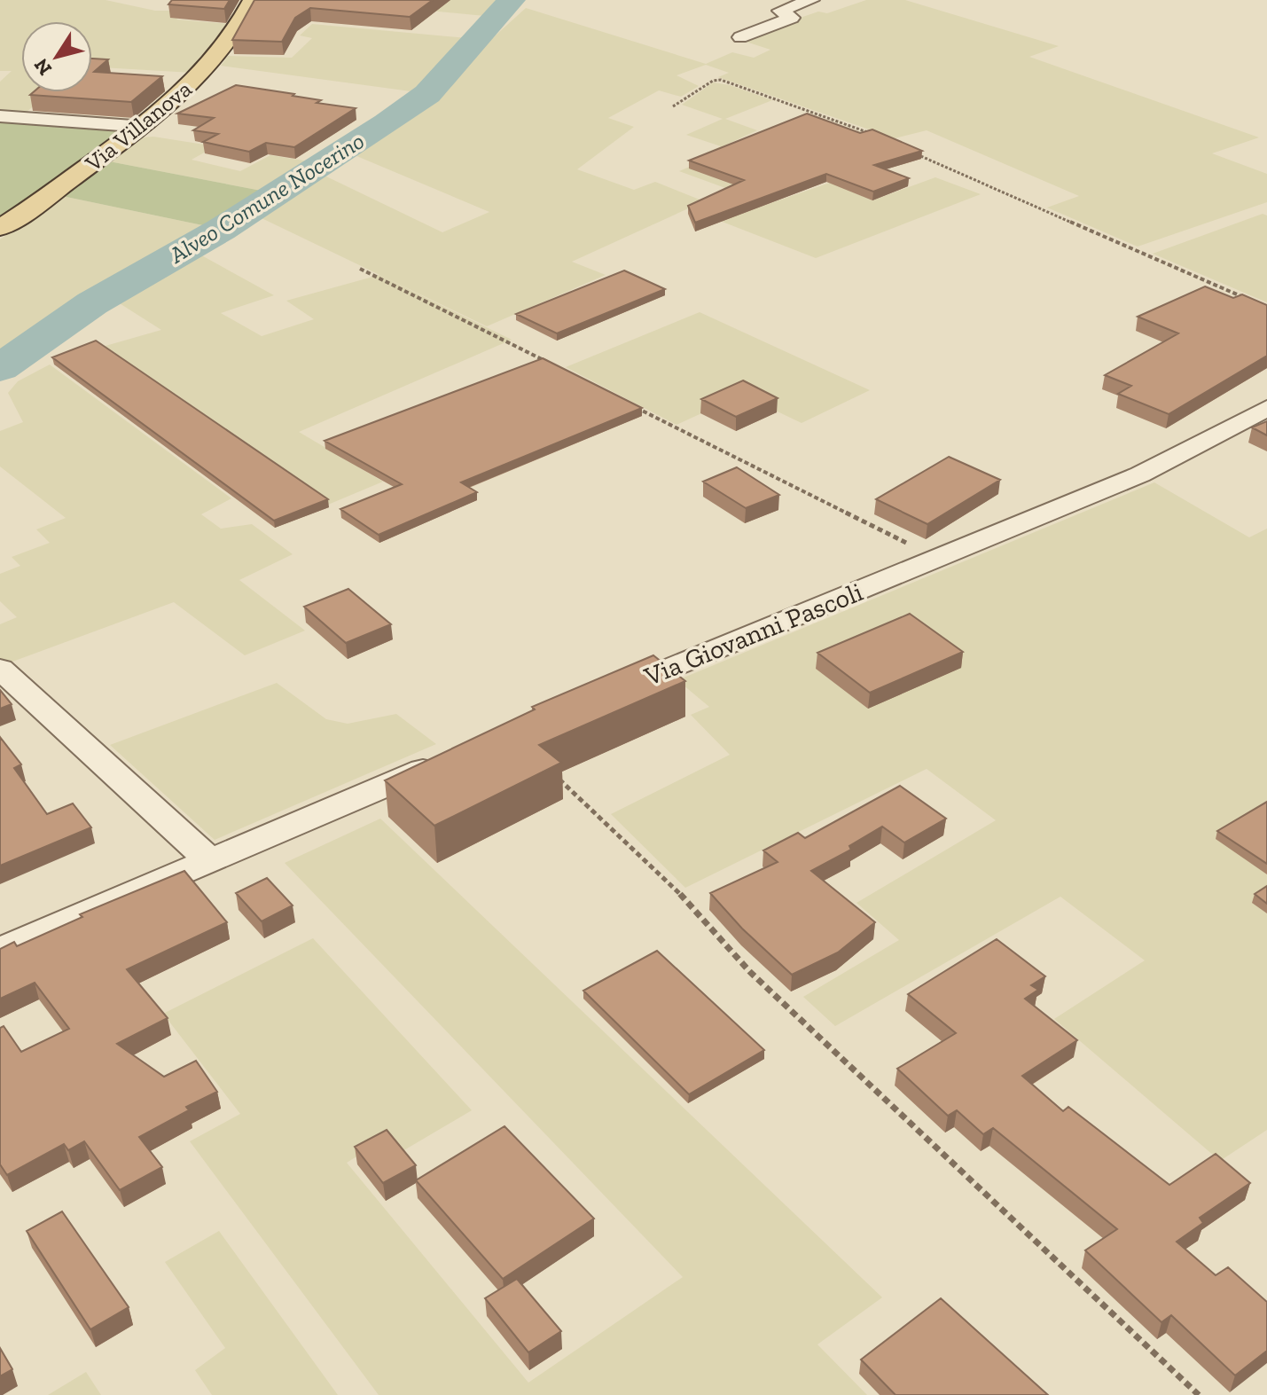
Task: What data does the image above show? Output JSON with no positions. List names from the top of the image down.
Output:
{
  "streets": {
    "main road": ["Via Villanova"],
    "street": ["Via Giovanni Pascoli"]
  },
  "water": ["Alveo Comune Nocerino"],
  "north": "bottom left"
}
